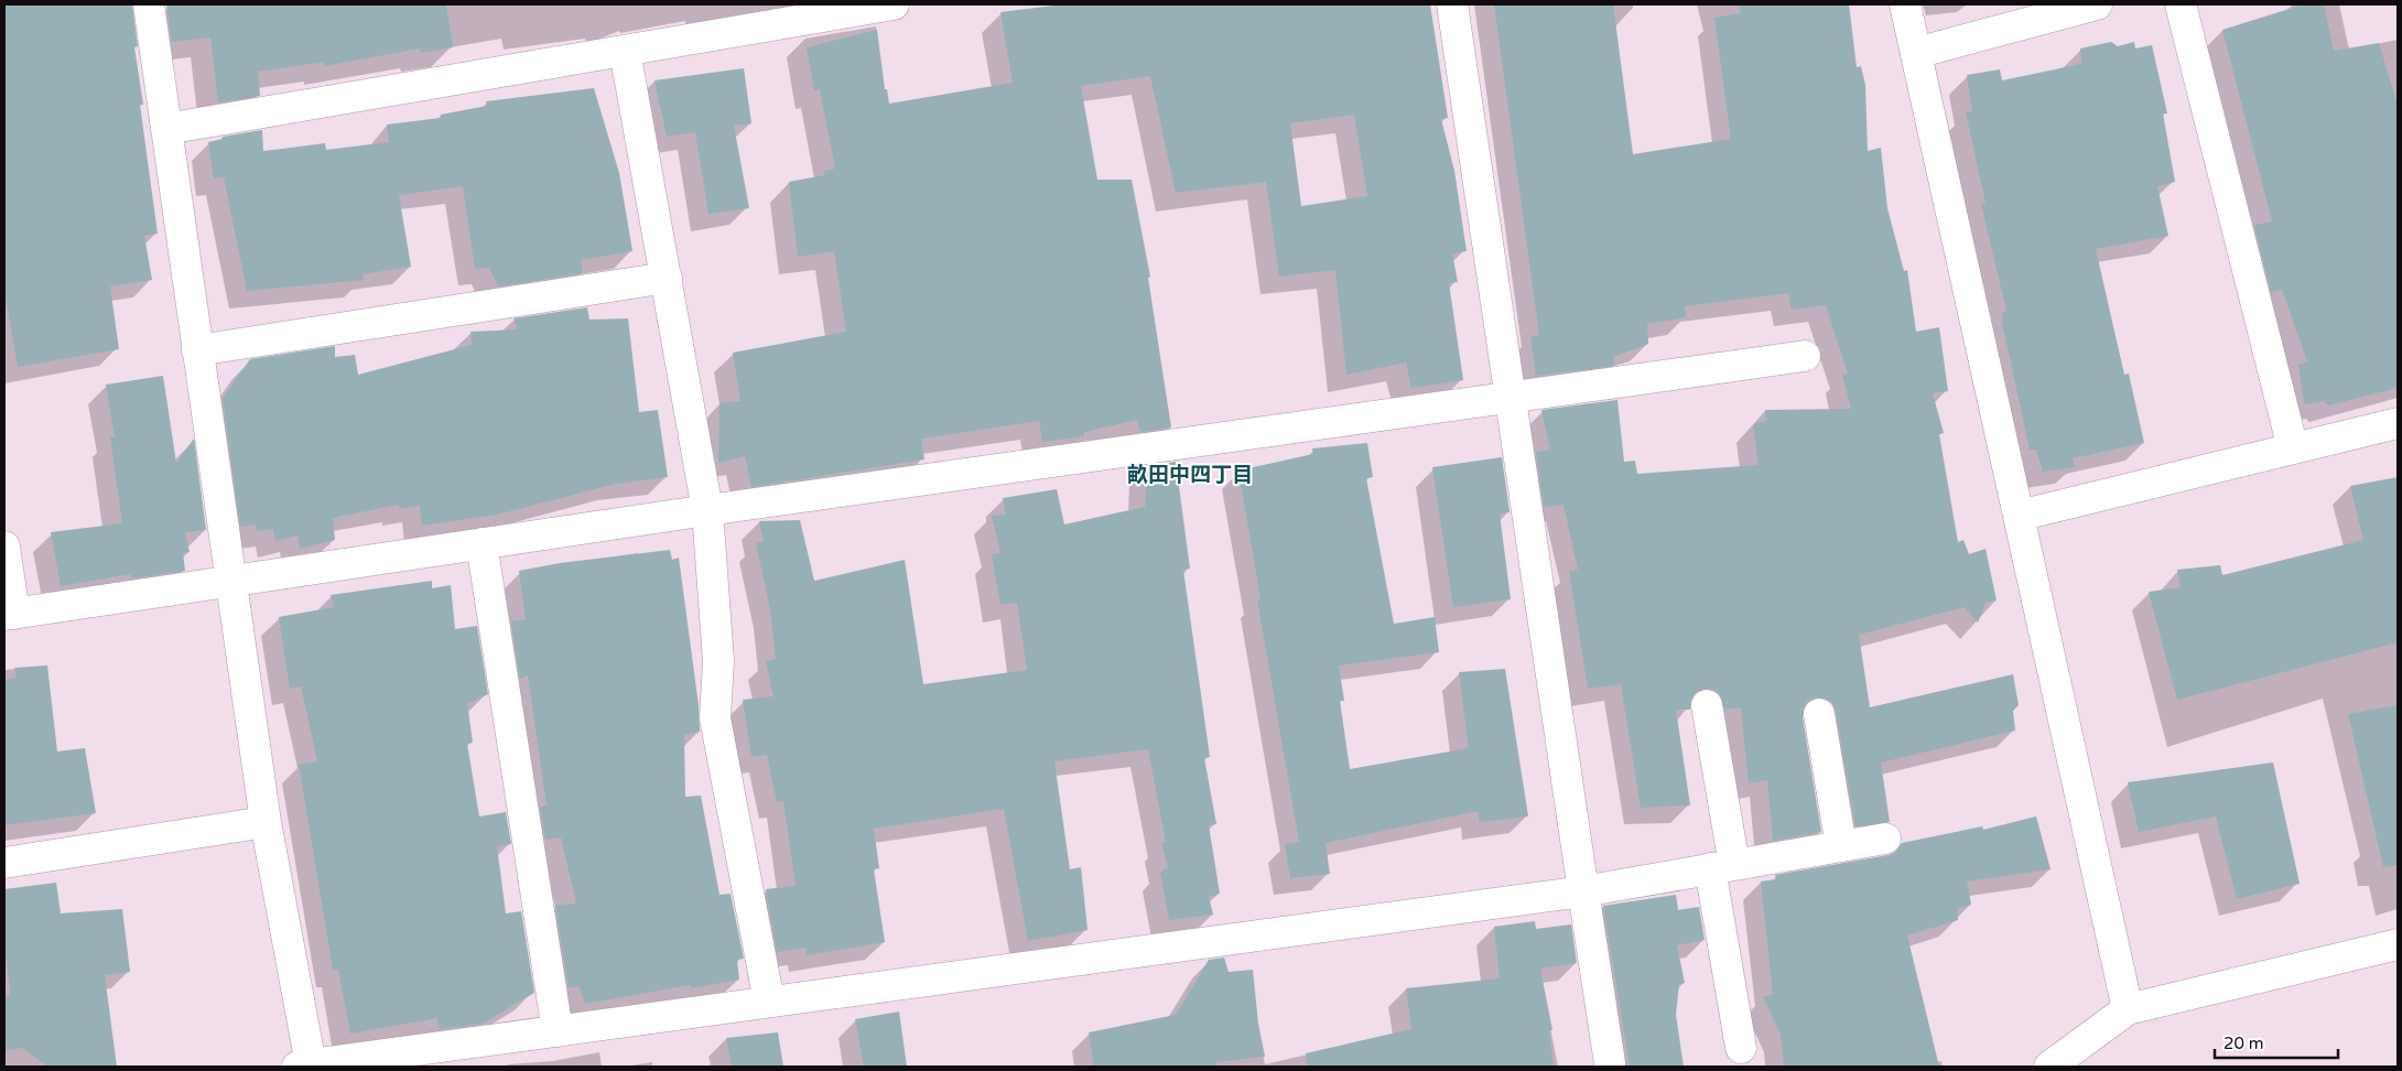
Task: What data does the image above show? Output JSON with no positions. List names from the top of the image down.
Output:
{
  "districts": ["畝田中四丁目"],
  "scale_bar": "20 m"
}
